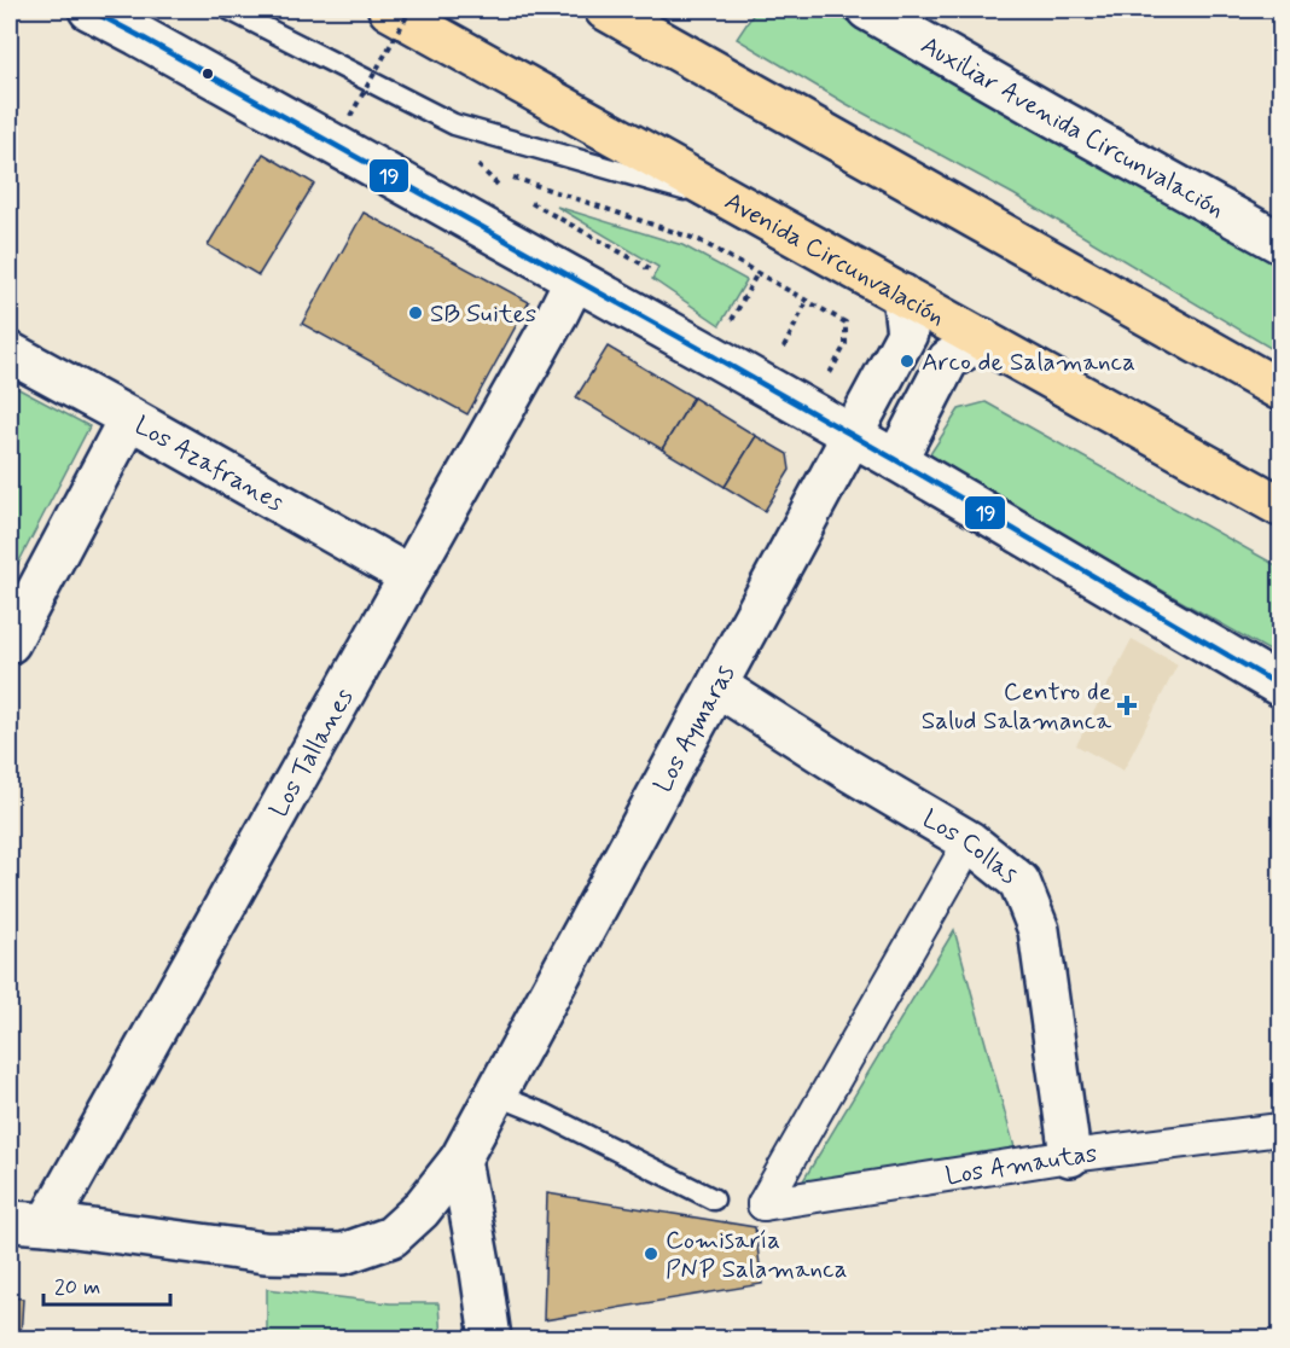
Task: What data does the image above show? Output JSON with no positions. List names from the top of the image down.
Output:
{
  "streets": {
    "main road": ["Avenida Circunvalación"],
    "street": [
      "Auxiliar Avenida Circunvalación",
      "Los Azafranes",
      "Los Aymaras",
      "Los Tallanes",
      "Los Collas",
      "Los Amautas"
    ]
  },
  "crossings": [
    ["Avenida Circunvalación", "Los Aymaras"],
    ["Los Azafranes", "Los Tallanes"],
    ["Los Aymaras", "Los Tallanes"],
    ["Los Aymaras", "Los Collas"],
    ["Los Collas", "Los Amautas"]
  ],
  "places": {
    "other": ["SB Suites", "Arco de Salamanca", "Comisaría PNP Salamanca"],
    "health": ["Centro de Salud Salamanca"]
  },
  "lines": ["transit line 19"],
  "scale_bar": "20 m"
}
